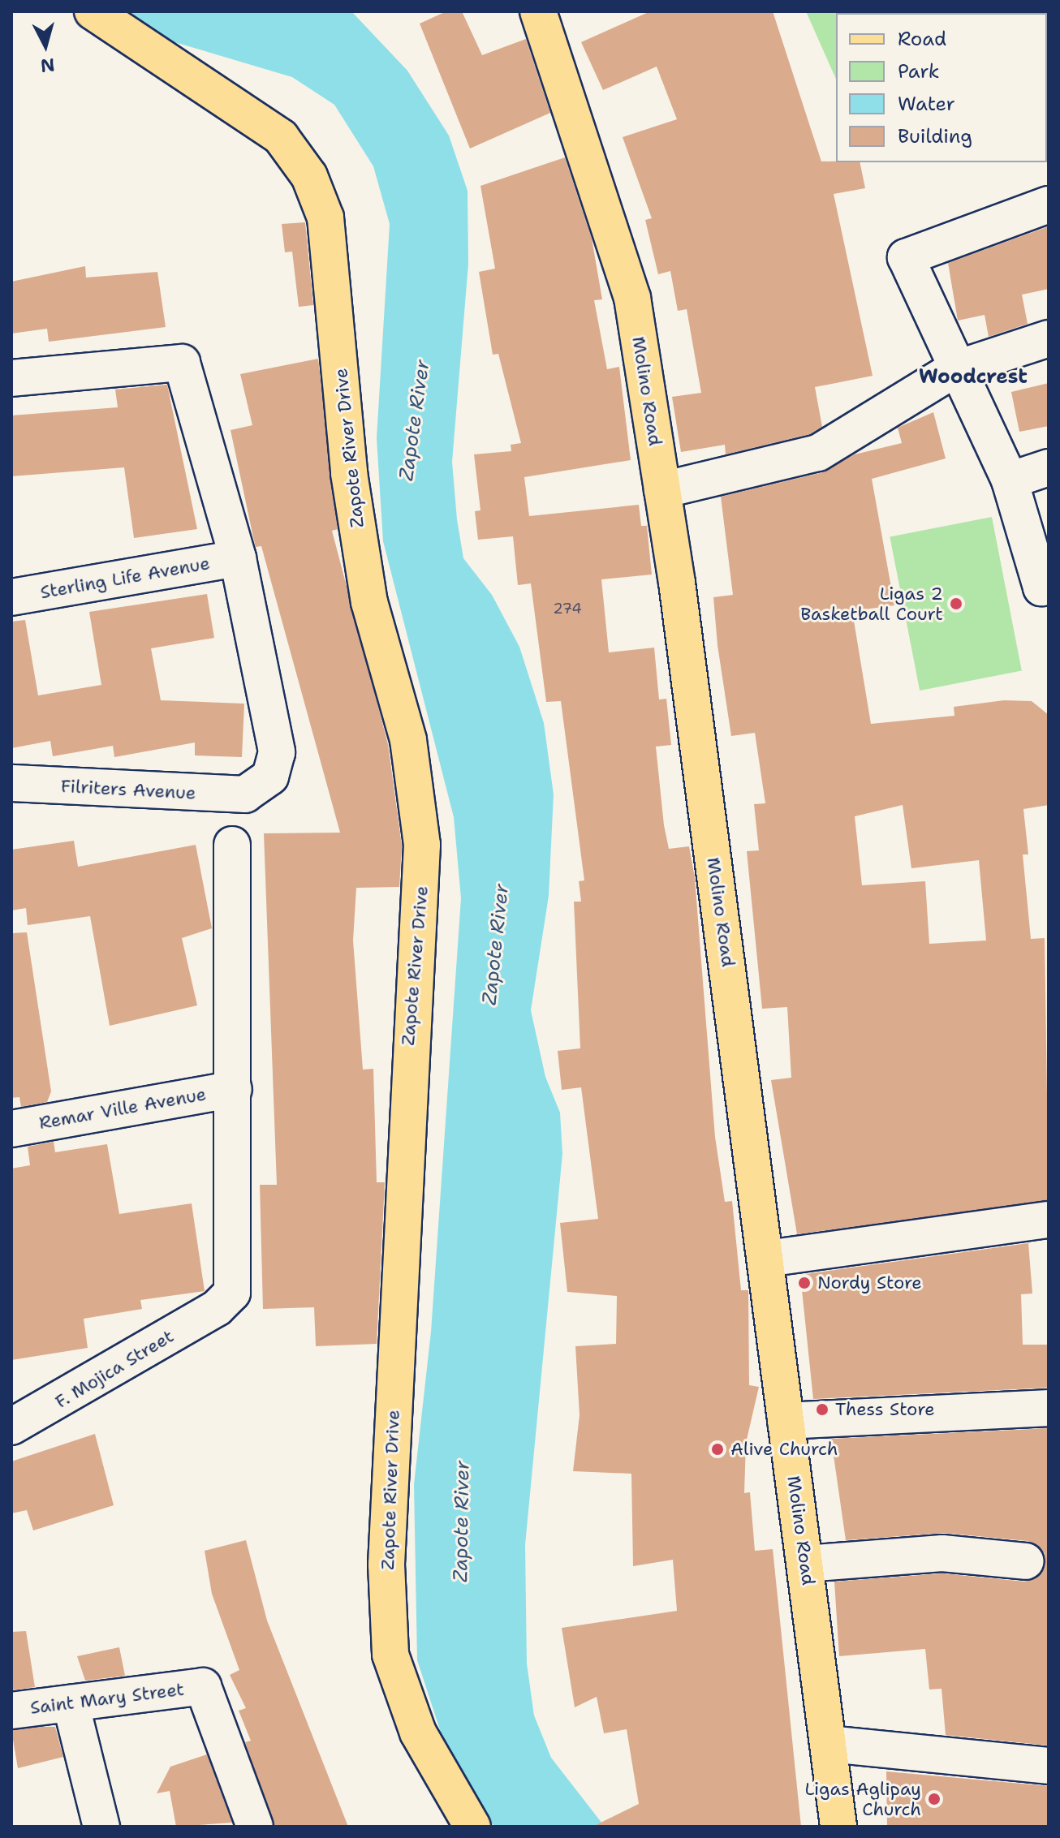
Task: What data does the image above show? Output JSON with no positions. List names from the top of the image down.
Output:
{
  "streets": {
    "main road": ["Molino Road", "Zapote River Drive"],
    "street": [
      "Sterling Life Avenue",
      "Filriters Avenue",
      "Remar Ville Avenue",
      "F. Mojica Street",
      "Saint Mary Street"
    ]
  },
  "crossings": [
    ["Sterling Life Avenue", "Filriters Avenue"],
    ["Remar Ville Avenue", "F. Mojica Street"]
  ],
  "districts": ["Woodcrest"],
  "water": ["Zapote River"],
  "places": [
    "Ligas 2 Basketball Court",
    "Nordy Store",
    "Thess Store",
    "Alive Church",
    "Ligas Aglipay Church"
  ],
  "house_numbers": ["274"],
  "legend": [
    "Road",
    "Park",
    "Water",
    "Building"
  ],
  "north": "bottom"
}
